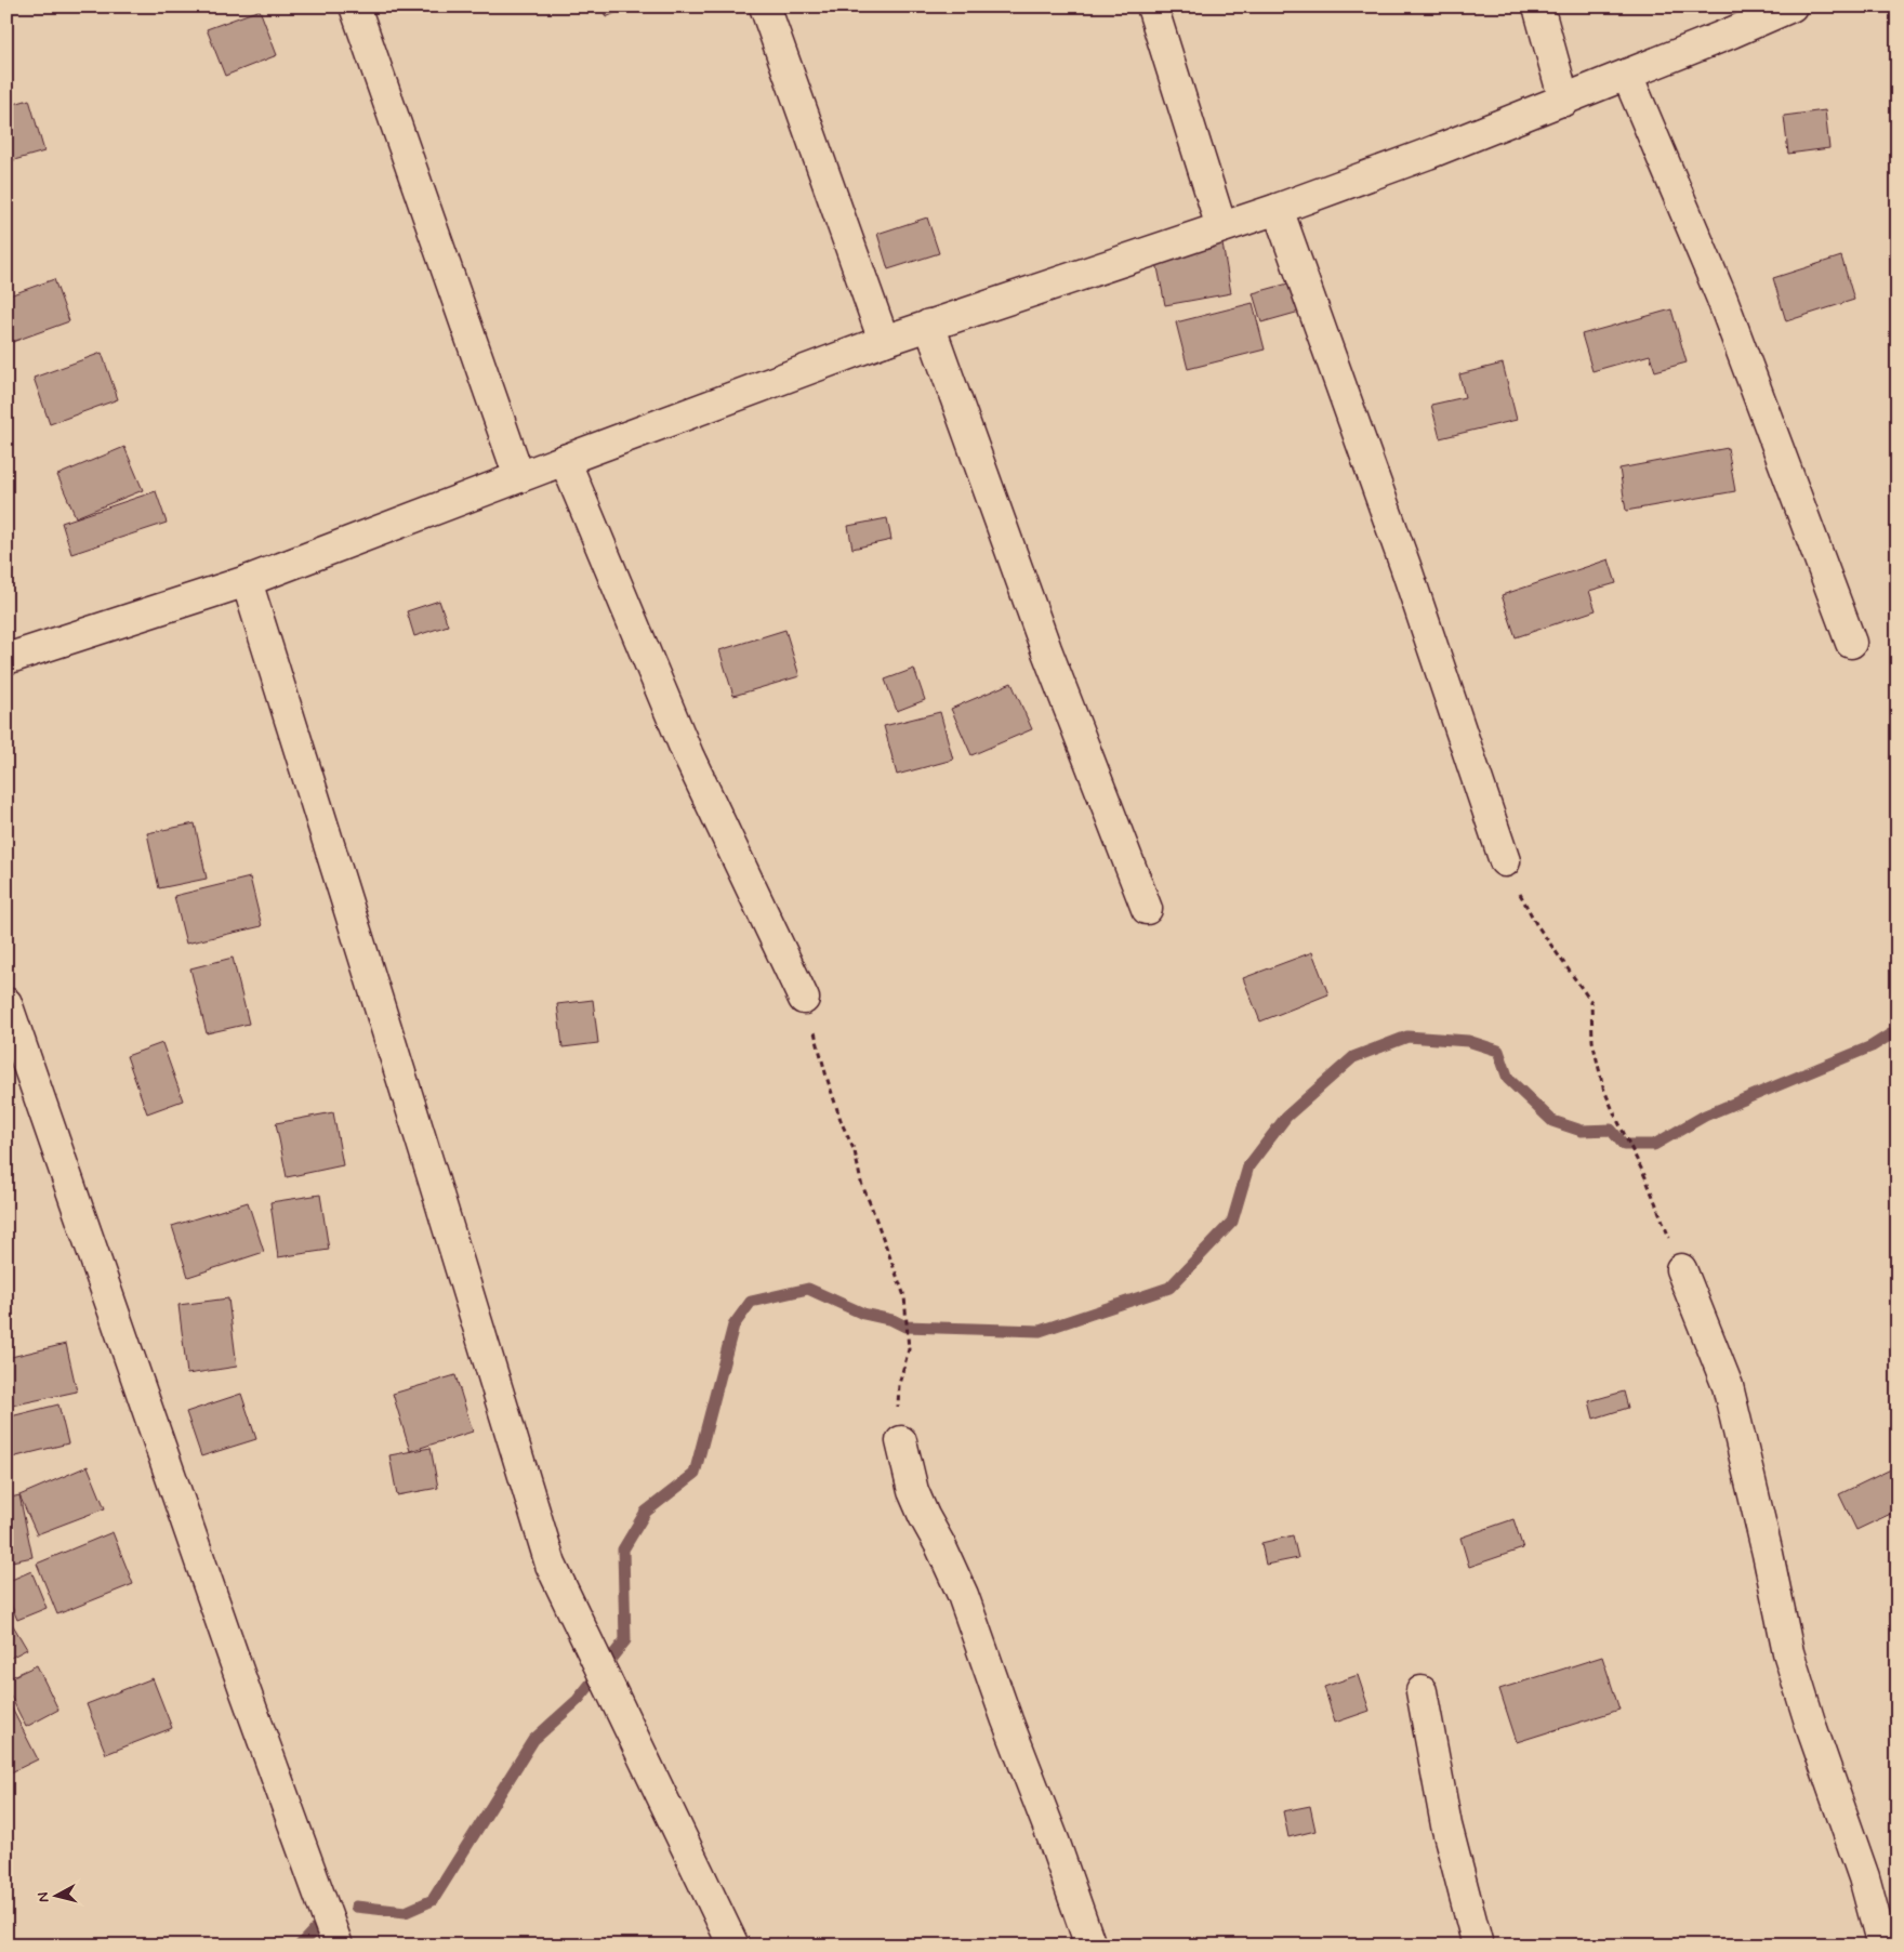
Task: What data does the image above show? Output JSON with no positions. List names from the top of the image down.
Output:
{
  "north": "left"
}
